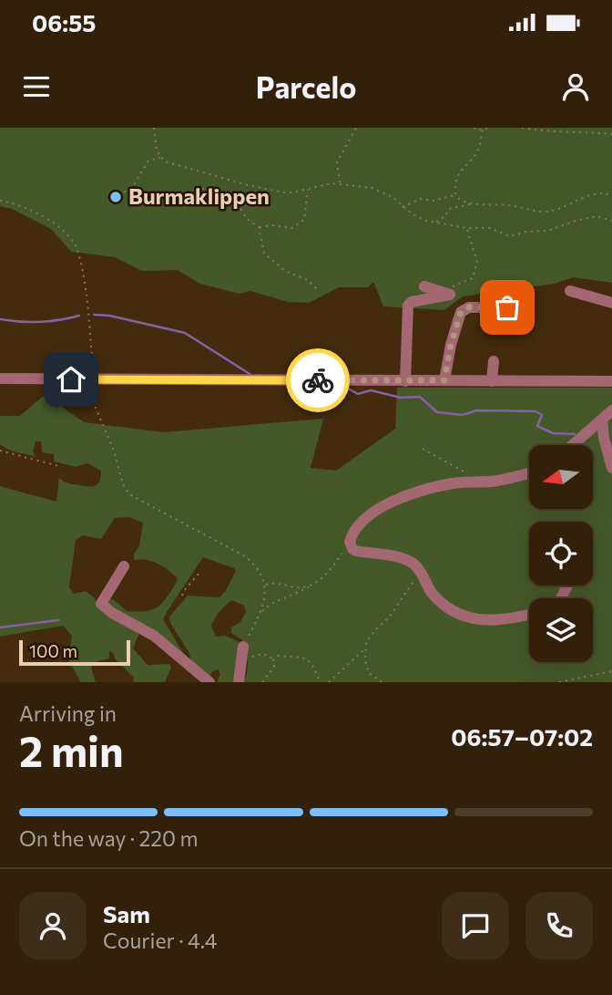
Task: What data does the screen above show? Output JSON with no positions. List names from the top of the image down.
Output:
{
  "places": ["Burmaklippen"],
  "scale_bar": "100 m",
  "north": "left",
  "page": {
    "status": "06:55",
    "header": "Parcelo",
    "scale": "100 m",
    "heading": ["2 min", "Arriving in", "06:57–07:02"],
    "panel": ["Sam", "Courier · 4.4"],
    "bar": "On the way · 220 m"
  }
}
